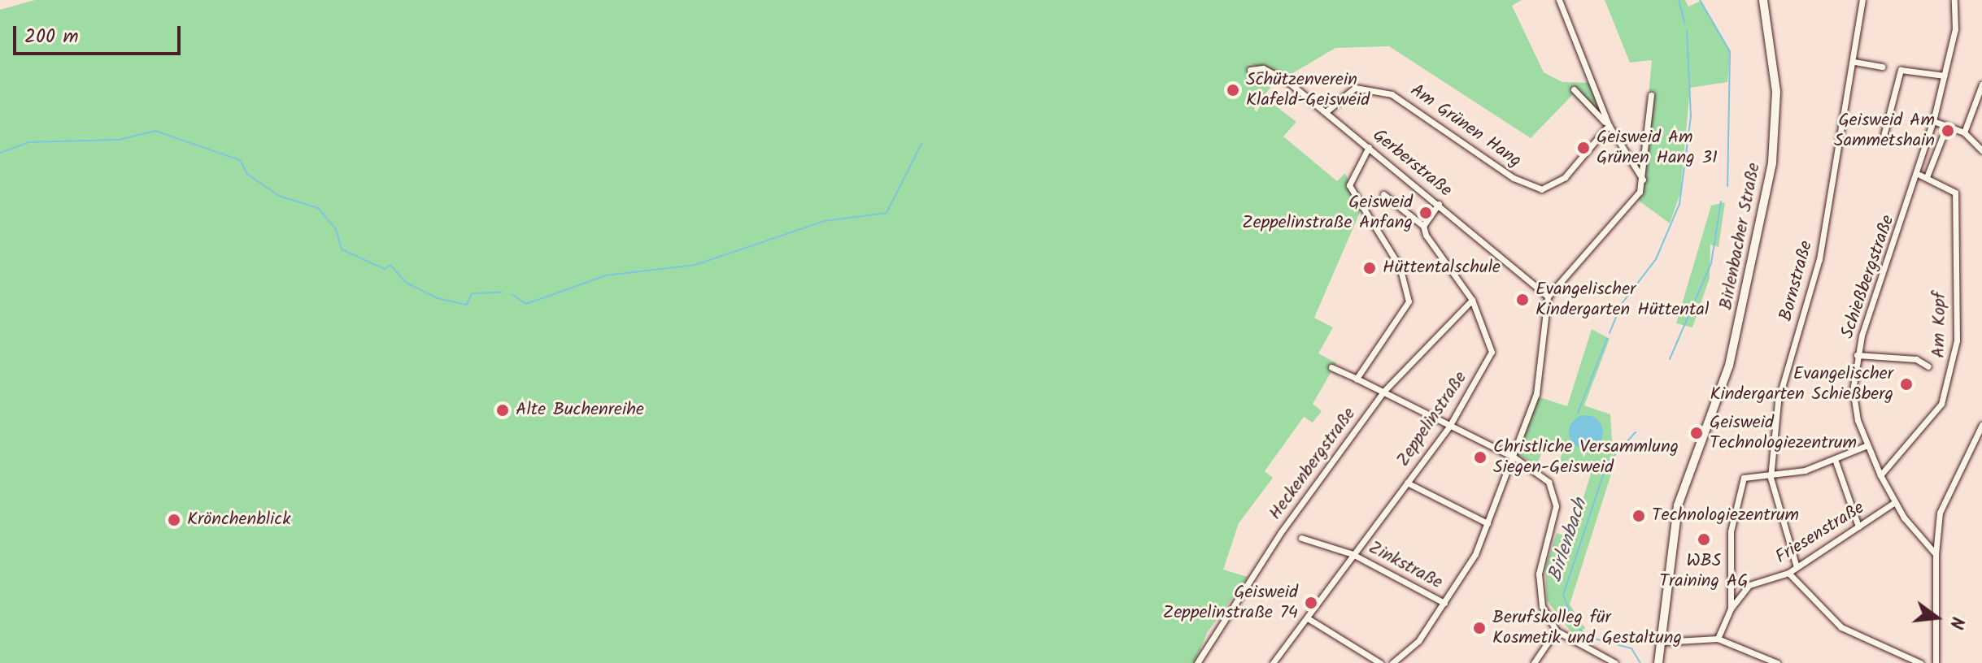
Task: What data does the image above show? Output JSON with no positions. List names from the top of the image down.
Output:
{
  "streets": {
    "main road": ["Birlenbacher Straße"],
    "street": [
      "Am Grünen Hang",
      "Gerberstraße",
      "Schießbergstraße",
      "Bornstraße",
      "Am Kopf",
      "Zeppelinstraße",
      "Heckenbergstraße",
      "Friesenstraße",
      "Zinkstraße"
    ]
  },
  "crossings": [
    ["Am Grünen Hang", "Gerberstraße"],
    ["Schießbergstraße", "Am Kopf"],
    ["Schießbergstraße", "Friesenstraße"],
    ["Bornstraße", "Friesenstraße"],
    ["Zeppelinstraße", "Heckenbergstraße"],
    ["Zeppelinstraße", "Zinkstraße"]
  ],
  "water": ["Birlenbach"],
  "places": [
    "Schützenverein Klafeld-Geisweid",
    "Geisweid Am Sammetshain",
    "Geisweid Am Grünen Hang 31",
    "Geisweid Zeppelinstraße Anfang",
    "Hüttentalschule",
    "Evangelischer Kindergarten Hüttental",
    "Evangelischer Kindergarten Schießberg",
    "Alte Buchenreihe",
    "Geisweid Technologiezentrum",
    "Christliche Versammlung Siegen-Geisweid",
    "Technologiezentrum",
    "Krönchenblick",
    "WBS Training AG",
    "Geisweid Zeppelinstraße 74",
    "Berufskolleg für Kosmetik und Gestaltung"
  ],
  "scale_bar": "200 m",
  "north": "right"
}
